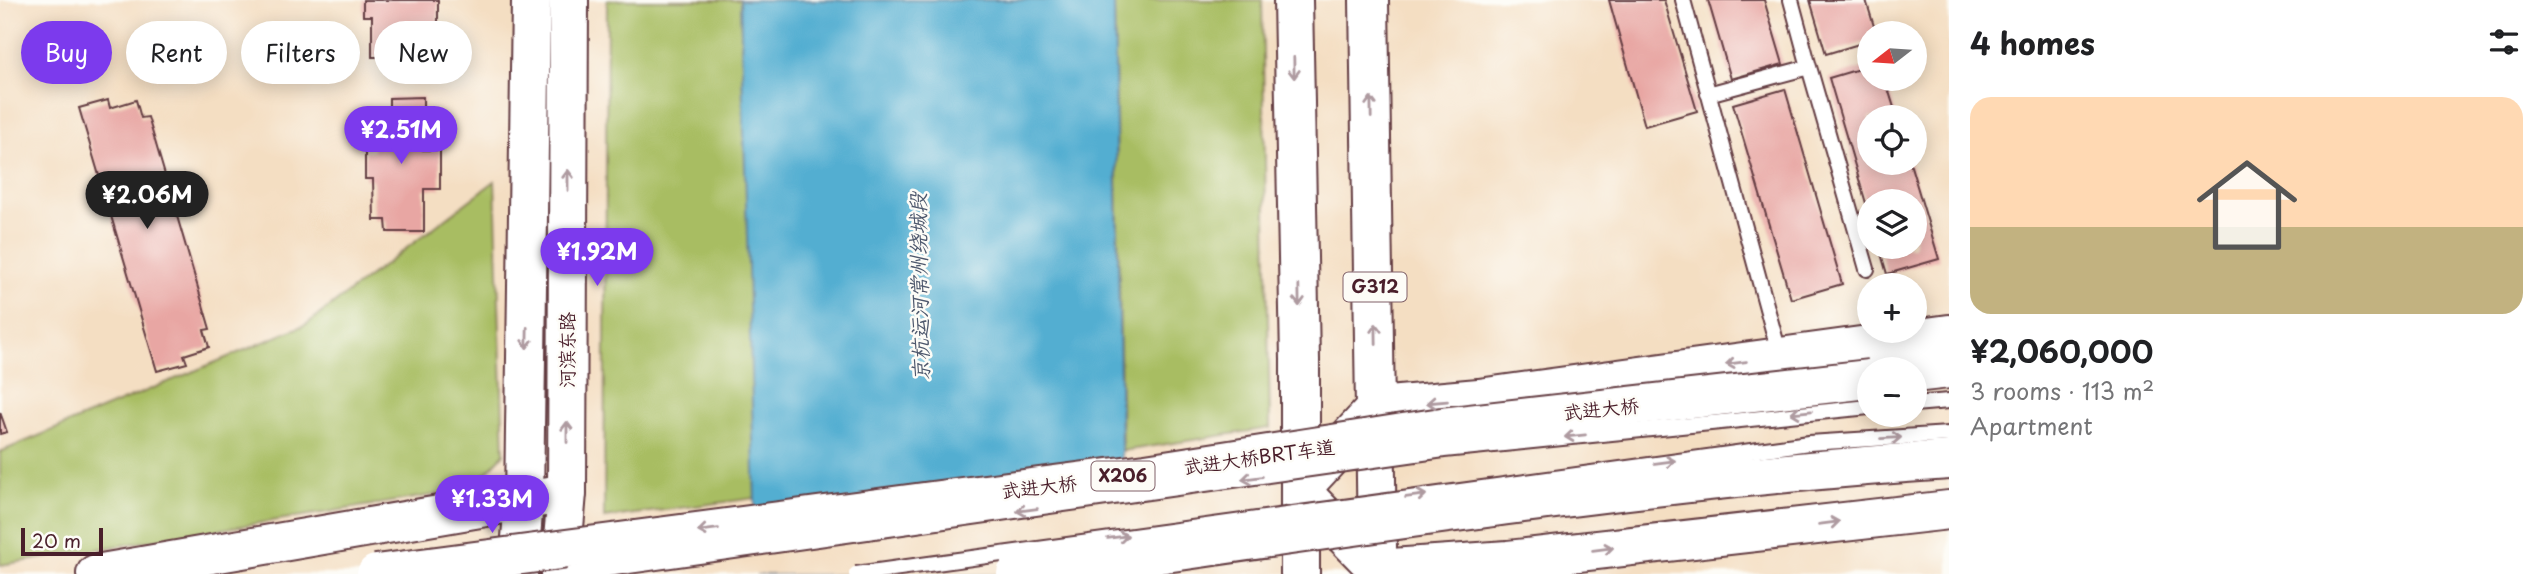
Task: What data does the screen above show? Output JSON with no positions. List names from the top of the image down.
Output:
{
  "streets": {
    "main road": [
      "G312",
      "河滨东路",
      "武进大桥",
      "X206"
    ],
    "lane": ["武进大桥BRT车道"]
  },
  "water": ["京杭运河常州绕城段"],
  "scale_bar": "20 m",
  "north": "left",
  "page": {
    "heading": "4 homes",
    "map_buttons": ["+", "−"],
    "chip": [
      "Buy",
      "Rent",
      "Filters",
      "New"
    ],
    "list": [
      {
        "name": "¥2,060,000",
        "note": "3 rooms · 113 m² · Apartment"
      }
    ],
    "price": [
      "¥2.51M",
      "¥2.06M",
      "¥1.92M",
      "¥1.33M"
    ],
    "scale": "20 m"
  }
}
